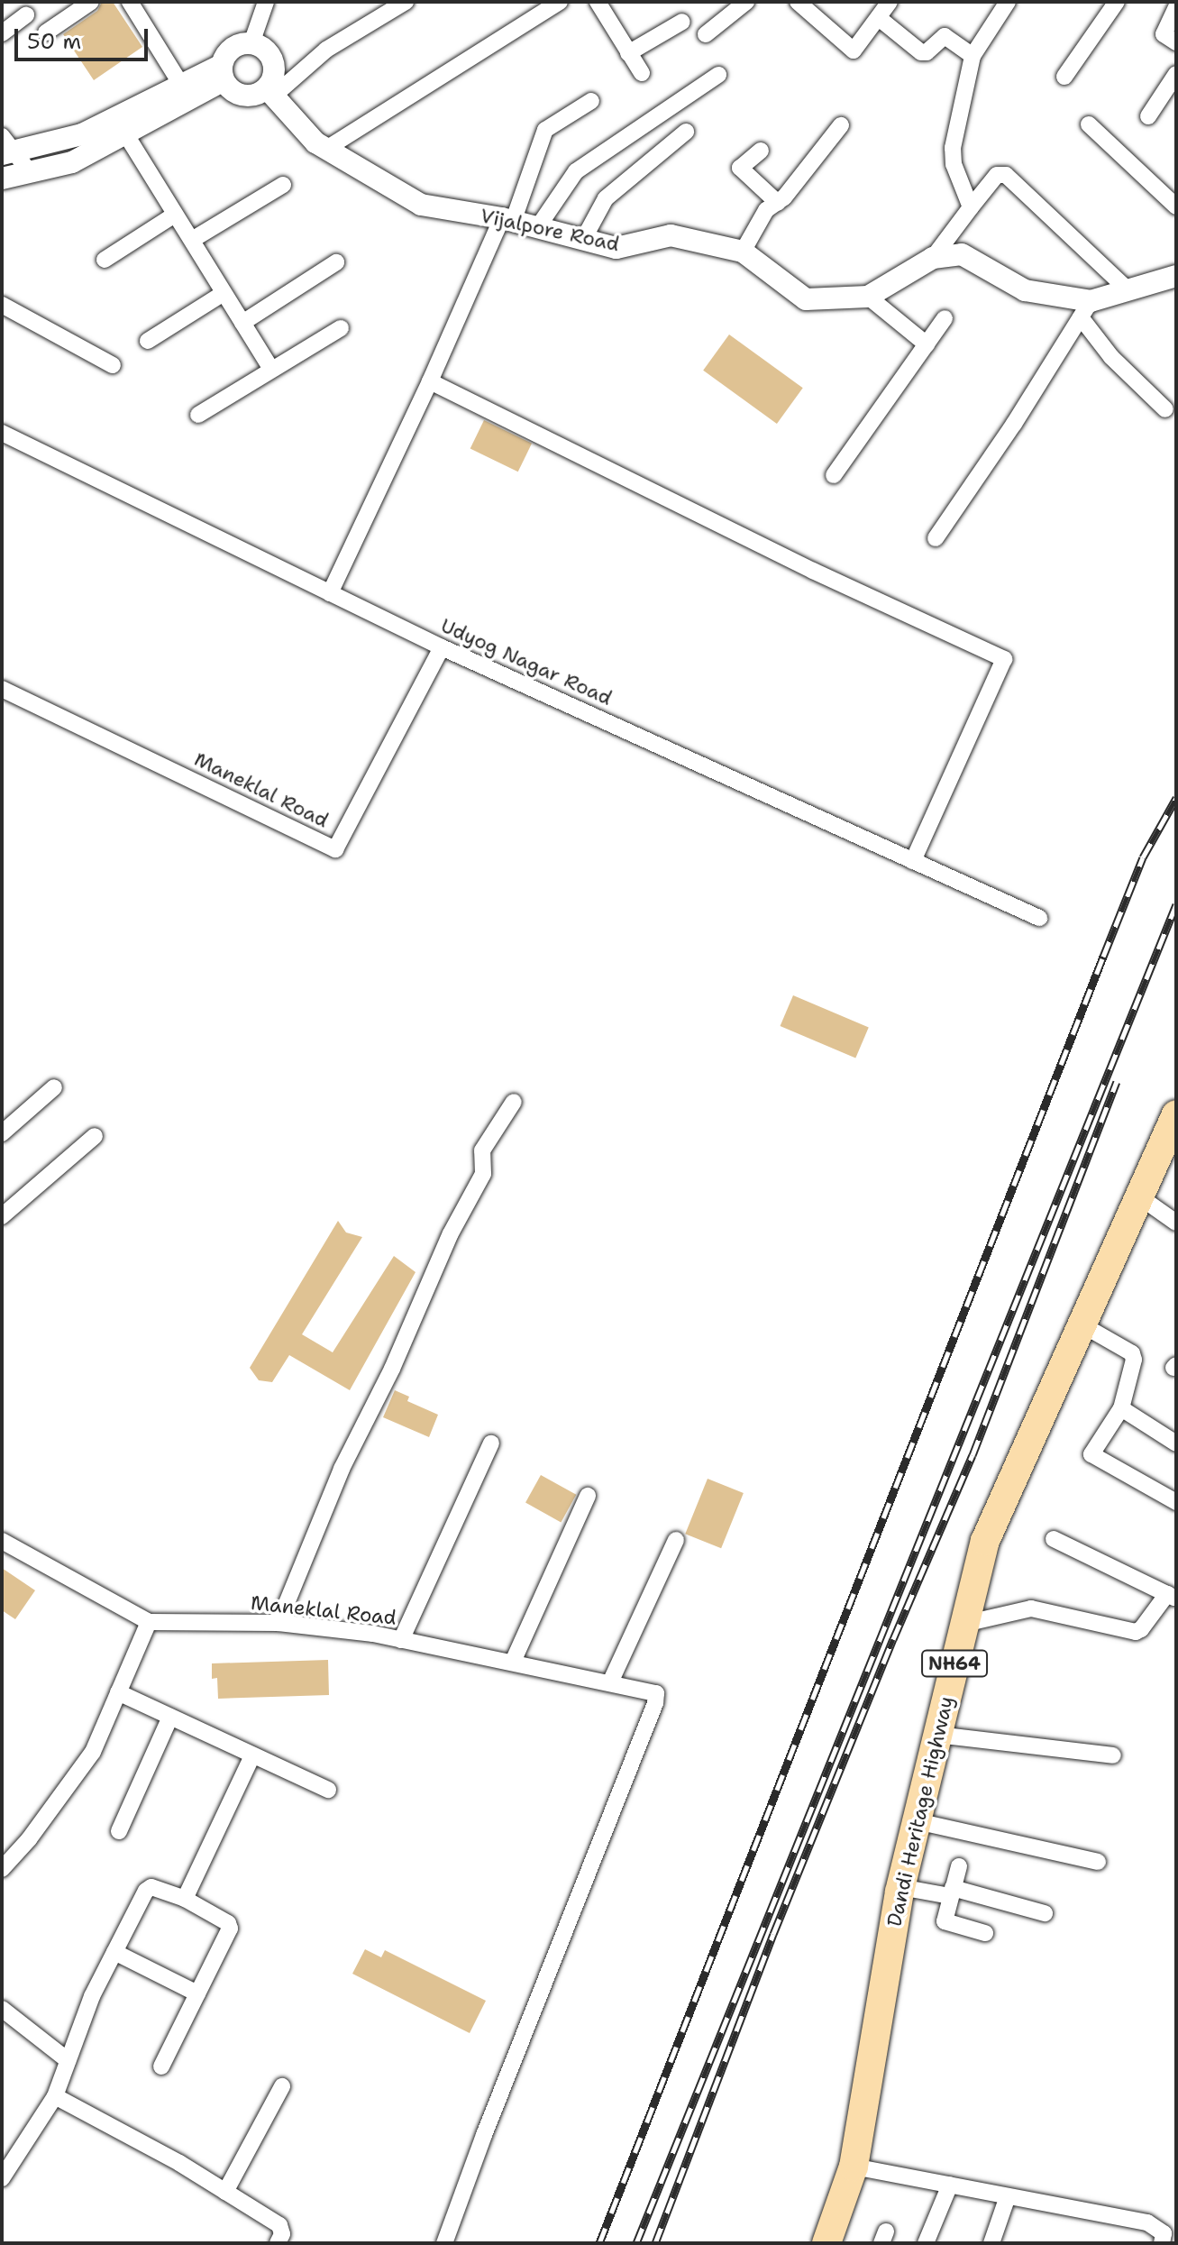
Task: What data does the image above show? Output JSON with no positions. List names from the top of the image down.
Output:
{
  "streets": {
    "highway": ["NH64", "Dandi Heritage Highway"],
    "main road": ["Vijalpore Road"],
    "street": ["Udyog Nagar Road", "Maneklal Road"]
  },
  "crossings": [
    ["Udyog Nagar Road", "Maneklal Road"]
  ],
  "scale_bar": "50 m"
}
